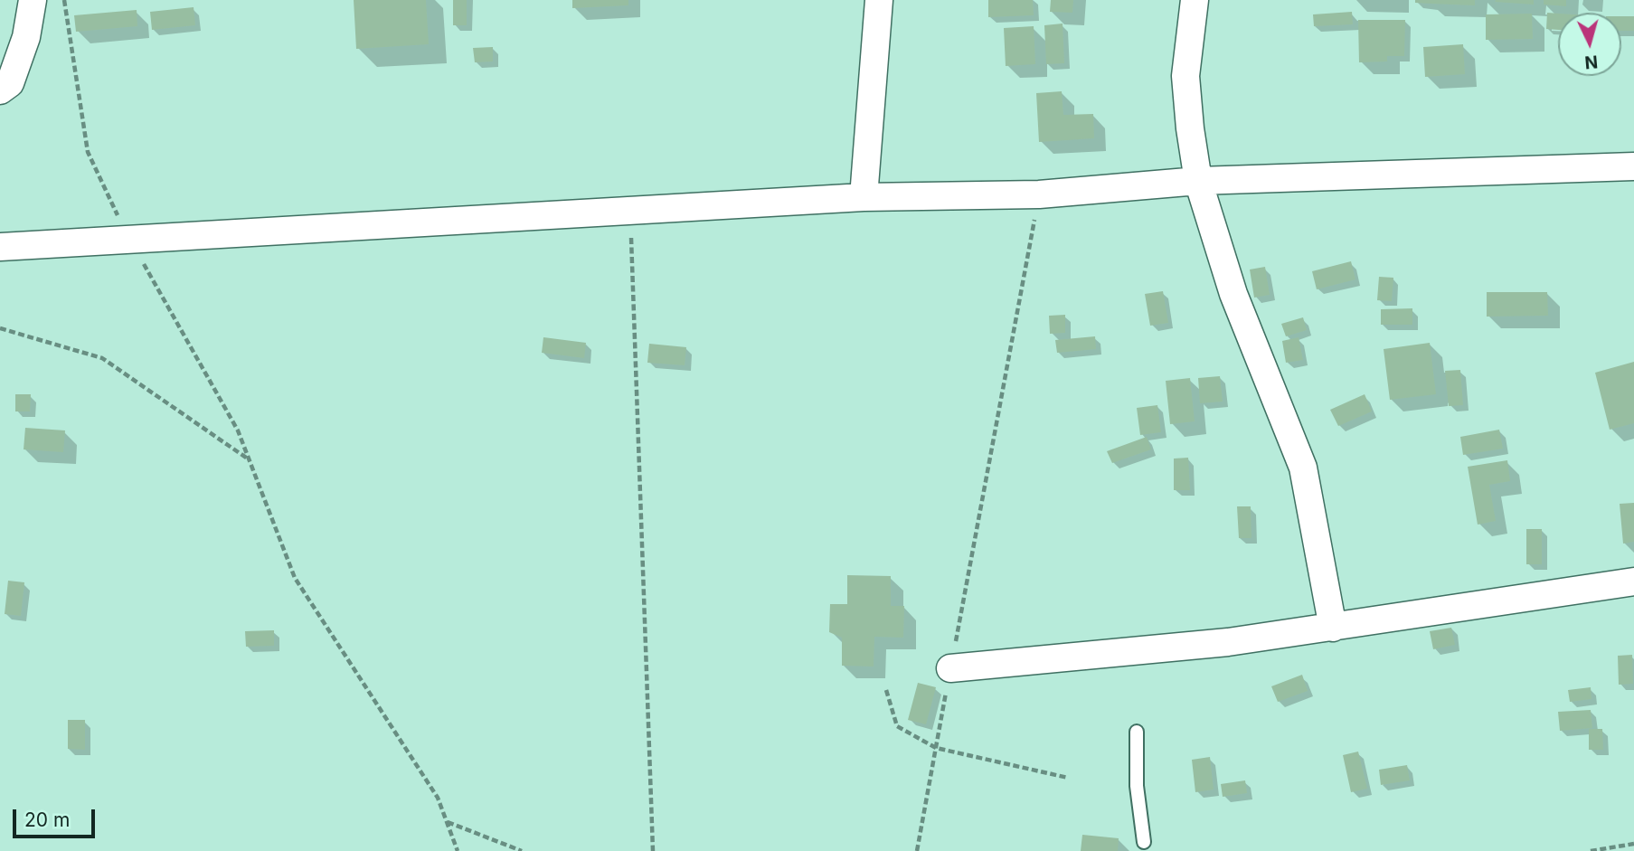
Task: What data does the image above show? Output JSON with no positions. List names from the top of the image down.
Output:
{
  "scale_bar": "20 m",
  "north": "bottom"
}
